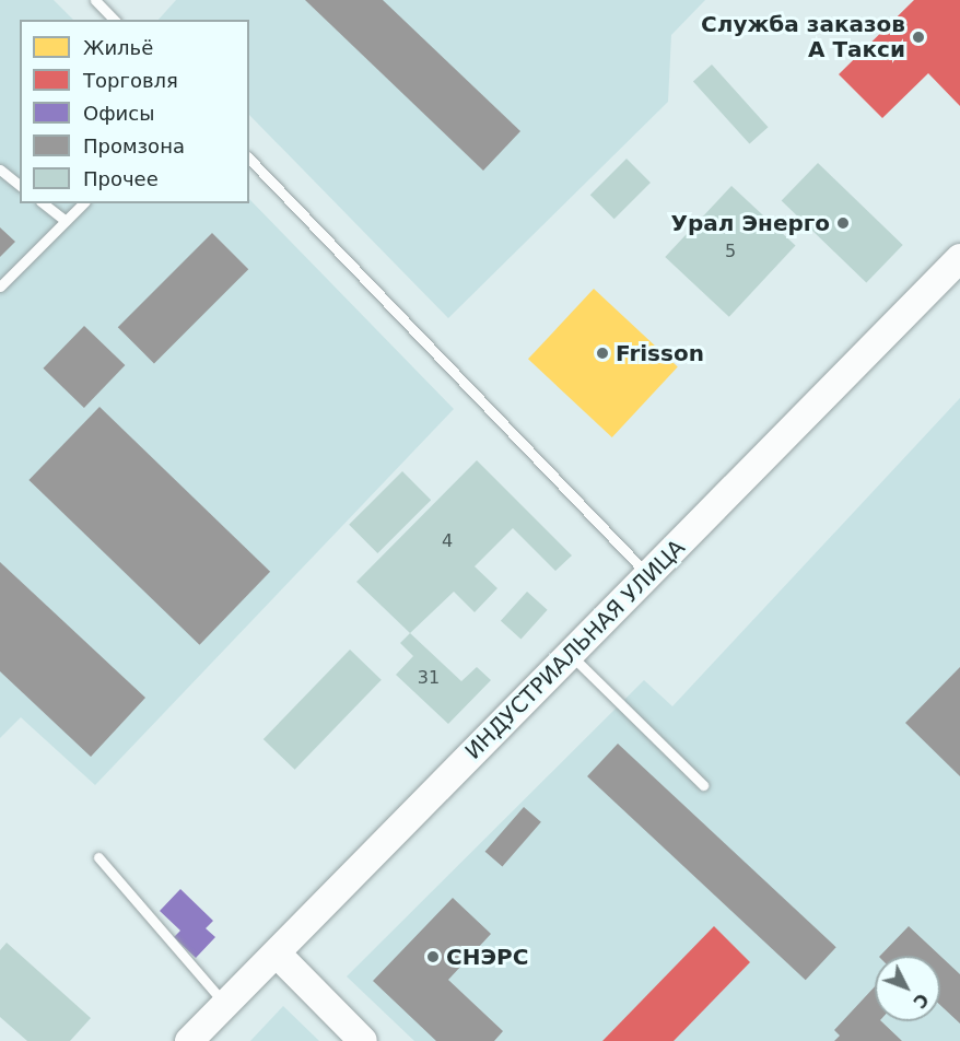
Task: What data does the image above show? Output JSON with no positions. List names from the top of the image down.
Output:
{
  "streets": {
    "street": ["ИНДУСТРИАЛЬНАЯ УЛИЦА"]
  },
  "places": [
    "Служба заказов А Такси",
    "Урал Энерго",
    "Frisson",
    "СНЭРС"
  ],
  "house_numbers": ["5", "4", "31"],
  "legend": [
    "Жильё",
    "Торговля",
    "Офисы",
    "Промзона",
    "Прочее"
  ],
  "north": "bottom right"
}
